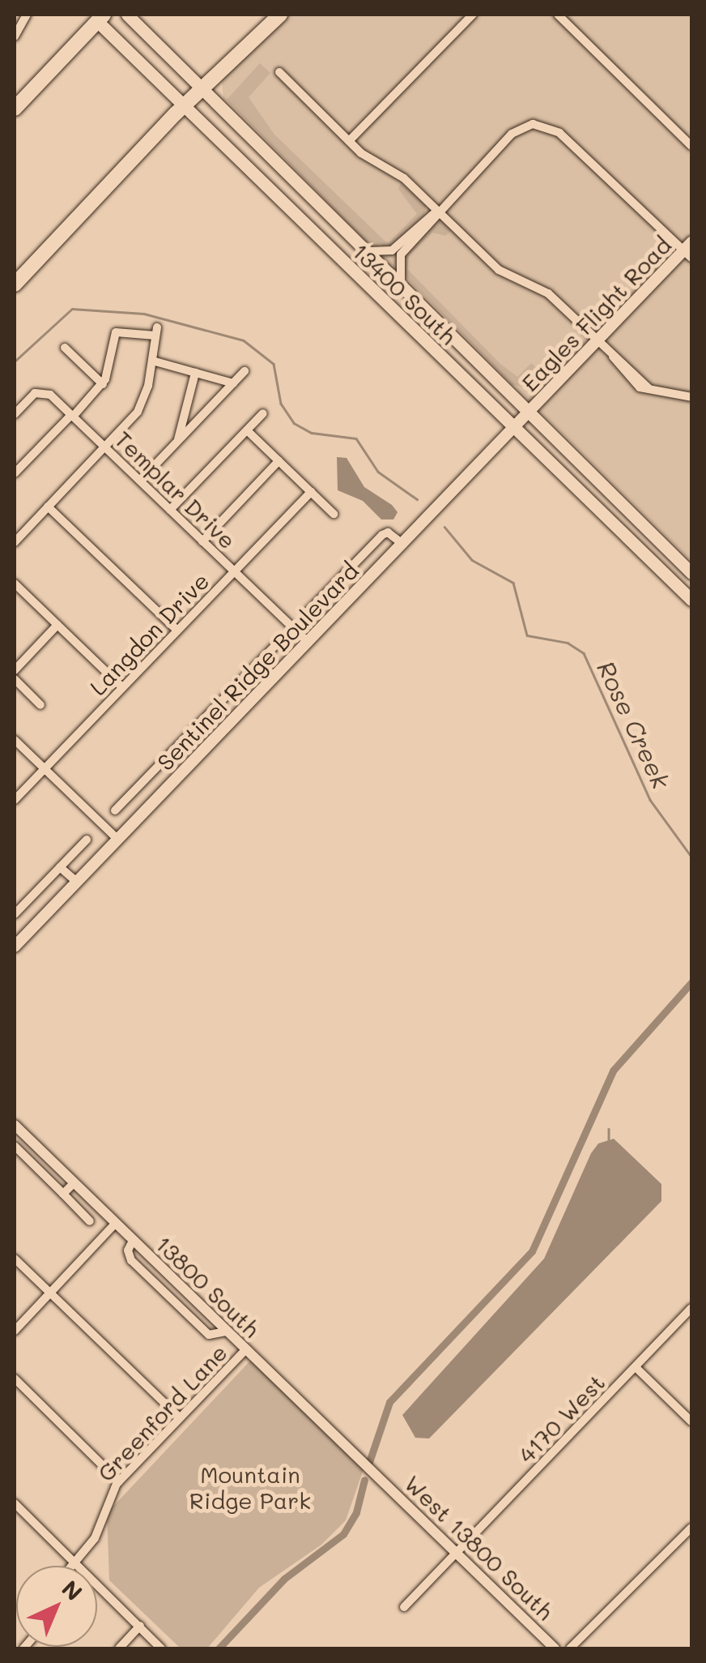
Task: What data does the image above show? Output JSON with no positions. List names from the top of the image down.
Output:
{
  "streets": {
    "main road": ["13400 South", "Eagles Flight Road", "Sentinel Ridge Boulevard"],
    "street": [
      "Templar Drive",
      "Langdon Drive",
      "13800 South",
      "Greenford Lane",
      "4170 West",
      "West 13800 South"
    ]
  },
  "crossings": [
    ["13400 South", "Eagles Flight Road"],
    ["13400 South", "Sentinel Ridge Boulevard"],
    ["Eagles Flight Road", "Sentinel Ridge Boulevard"],
    ["Templar Drive", "Langdon Drive"],
    ["Templar Drive", "Sentinel Ridge Boulevard"],
    ["13800 South", "Greenford Lane"],
    ["13800 South", "West 13800 South"],
    ["4170 West", "West 13800 South"]
  ],
  "water": ["Rose Creek"],
  "parks": ["Mountain Ridge Park"],
  "north": "top right"
}
